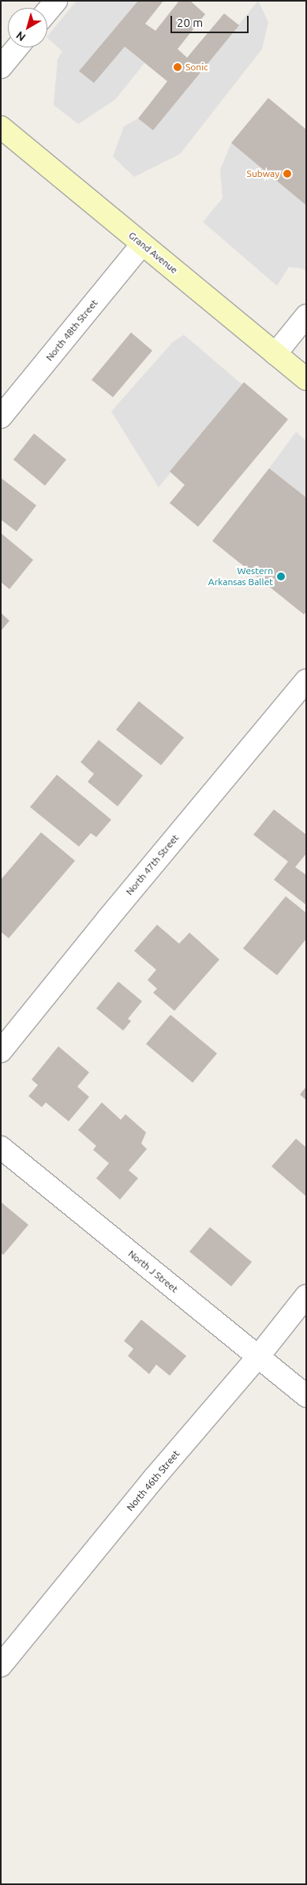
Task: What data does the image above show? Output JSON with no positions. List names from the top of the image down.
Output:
{
  "streets": {
    "main road": ["Grand Avenue"],
    "street": [
      "North 48th Street",
      "North 47th Street",
      "North J Street",
      "North 46th Street"
    ]
  },
  "crossings": [
    ["Grand Avenue", "North 48th Street"],
    ["North J Street", "North 46th Street"]
  ],
  "places": ["Sonic", "Subway", "Western Arkansas Ballet"],
  "scale_bar": "20 m",
  "north": "bottom left"
}
